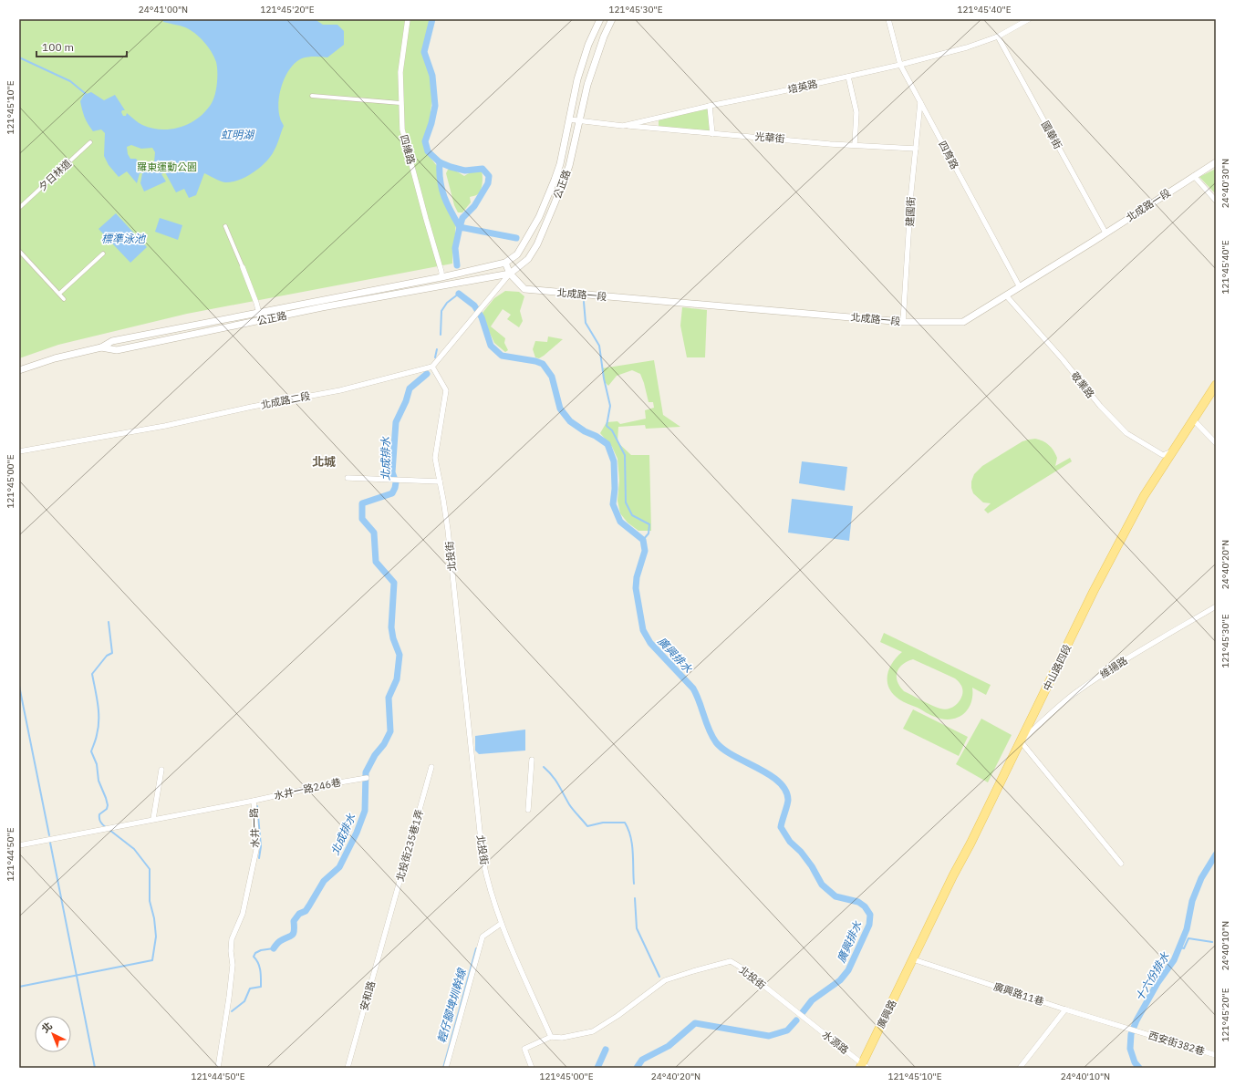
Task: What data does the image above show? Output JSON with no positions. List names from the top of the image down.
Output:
{
  "streets": {
    "main road": ["中山路四段", "廣興路"],
    "street": [
      "培英路",
      "國華街",
      "光華街",
      "四維路",
      "四育路",
      "夕日林道",
      "公正路",
      "北成路一段",
      "建國街",
      "敬業路",
      "北成路二段",
      "北投街",
      "維揚路",
      "水井一路246巷",
      "水井一路",
      "北投街235巷1弄",
      "廣興路11巷",
      "安和路",
      "水源路",
      "西安街382巷"
    ]
  },
  "crossings": [
    ["培英路", "國華街"],
    ["培英路", "光華街"],
    ["培英路", "四育路"],
    ["培英路", "公正路"],
    ["國華街", "北成路一段"],
    ["光華街", "建國街"],
    ["四維路", "公正路"],
    ["四育路", "北成路一段"],
    ["四育路", "建國街"],
    ["公正路", "北成路一段"],
    ["北成路一段", "建國街"],
    ["北成路一段", "敬業路"],
    ["敬業路", "中山路四段"],
    ["北成路二段", "北投街"],
    ["北投街", "水源路"],
    ["中山路四段", "維揚路"],
    ["中山路四段", "廣興路11巷"],
    ["中山路四段", "廣興路"],
    ["水井一路246巷", "水井一路"],
    ["北投街235巷1弄", "安和路"],
    ["廣興路11巷", "廣興路"],
    ["廣興路11巷", "西安街382巷"],
    ["廣興路", "水源路"]
  ],
  "districts": ["北城"],
  "water": [
    "虹明湖",
    "標準泳池",
    "北成排水",
    "廣興排水",
    "十六份排水",
    "輕仔腳埤圳幹線"
  ],
  "parks": ["羅東運動公園"],
  "scale_bar": "100 m",
  "north": "top left",
  "coordinates": [
    "24°41'00\"N",
    "121°45'20\"E",
    "121°45'30\"E",
    "121°45'40\"E",
    "121°45'10\"E",
    "24°40'30\"N",
    "121°45'00\"E",
    "24°40'20\"N",
    "121°44'50\"E",
    "24°40'10\"N"
  ]
}
